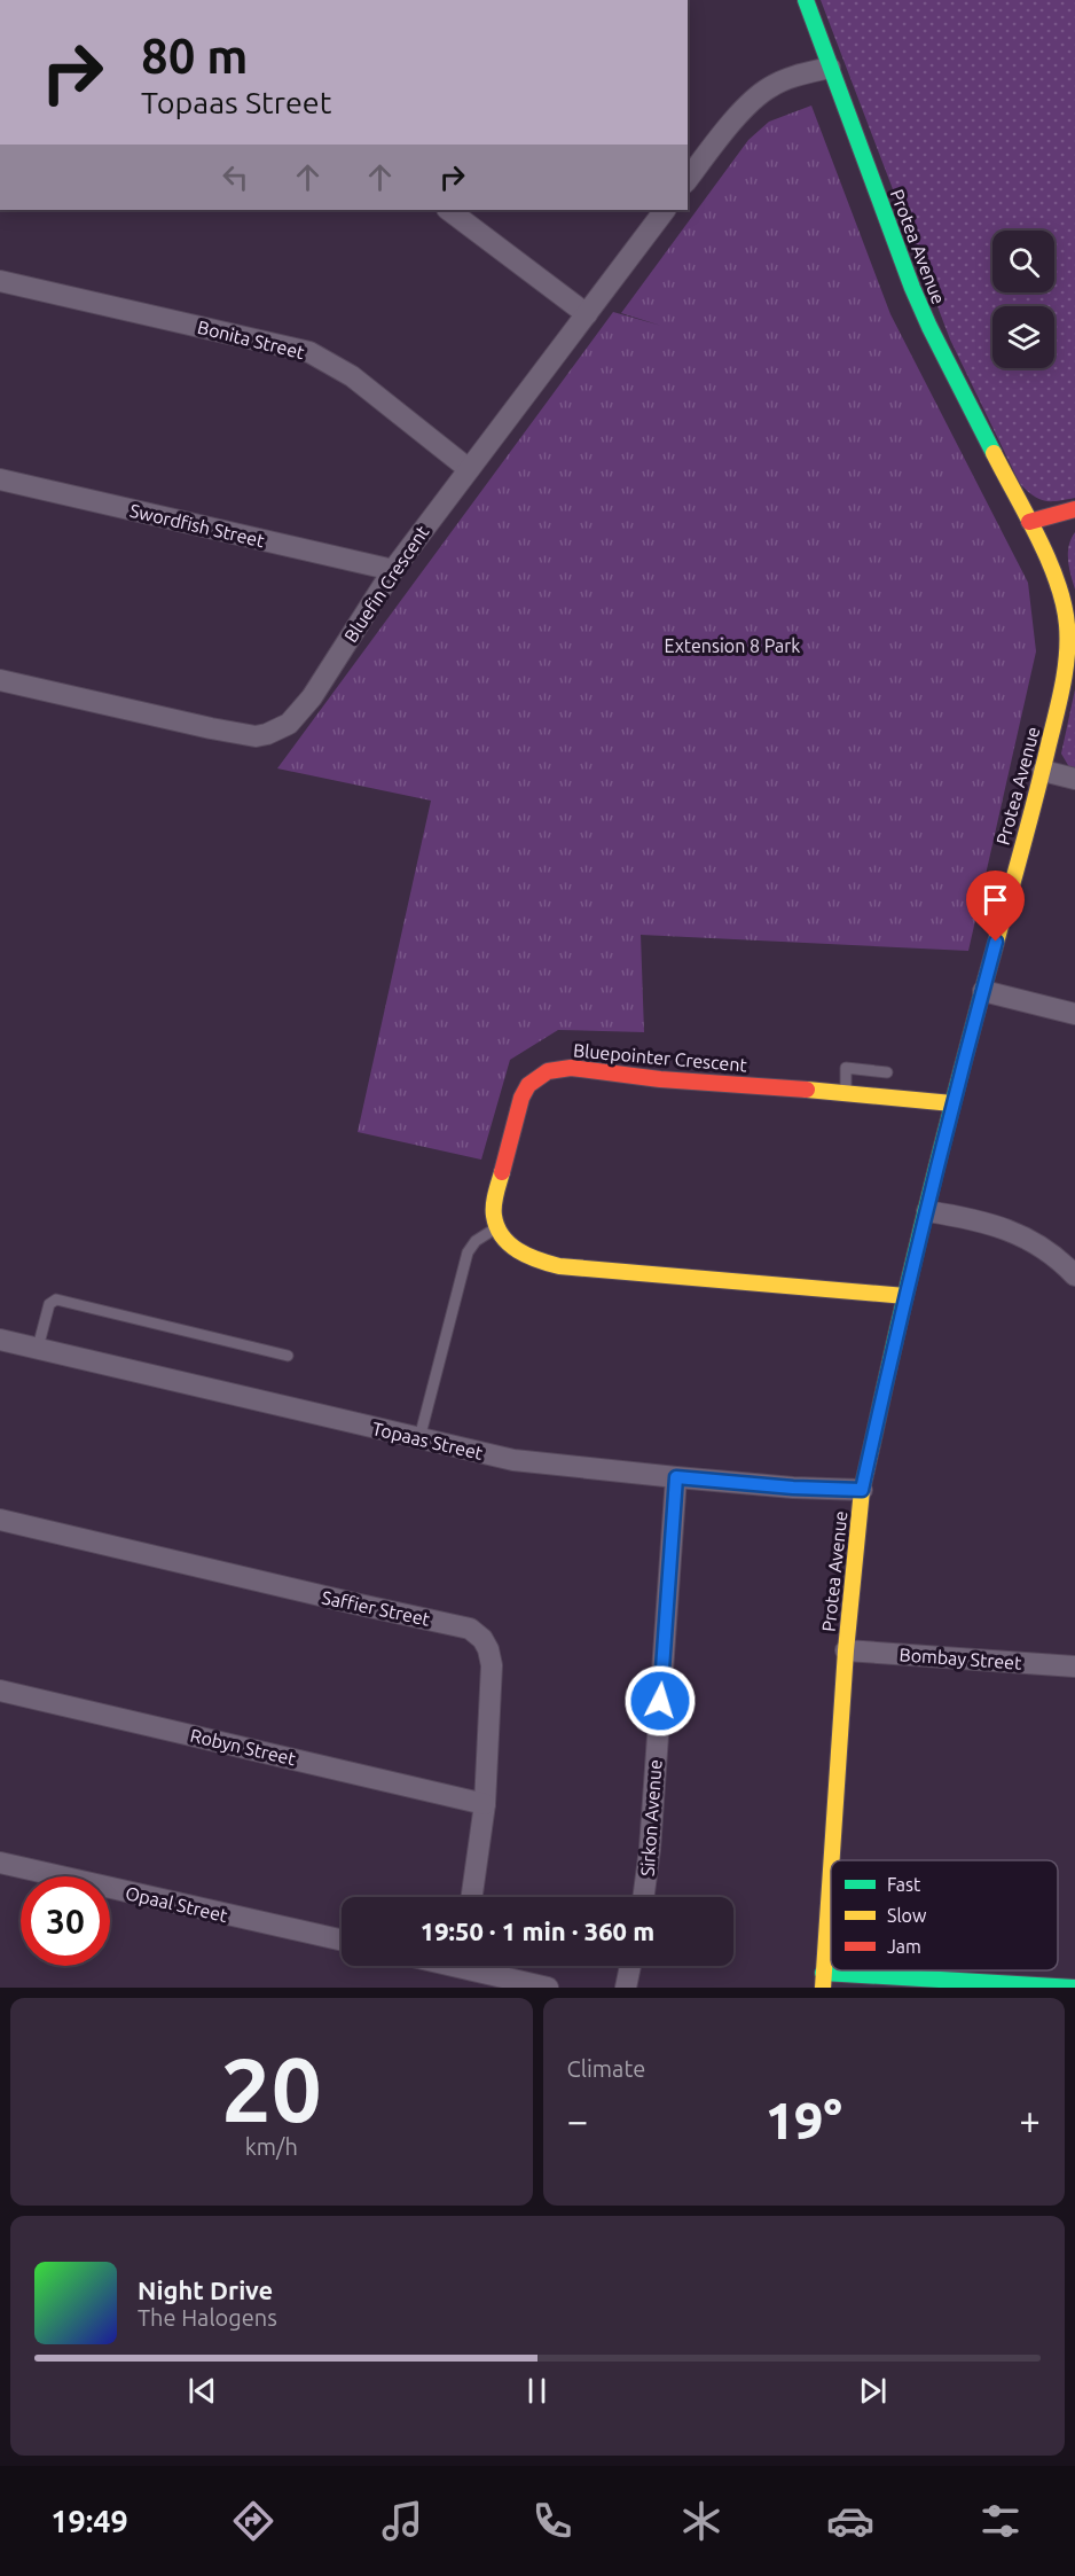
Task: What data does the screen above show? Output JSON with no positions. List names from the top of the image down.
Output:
{
  "streets": {
    "street": [
      "Protea Avenue",
      "Bonita Street",
      "Swordfish Street",
      "Bluefin Crescent",
      "Bluepointer Crescent",
      "Topaas Street",
      "Saffier Street",
      "Bombay Street",
      "Robyn Street",
      "Sirkon Avenue",
      "Opaal Street"
    ]
  },
  "crossings": [
    ["Protea Avenue", "Bluepointer Crescent"],
    ["Protea Avenue", "Topaas Street"],
    ["Protea Avenue", "Bombay Street"],
    ["Bonita Street", "Bluefin Crescent"],
    ["Swordfish Street", "Bluefin Crescent"],
    ["Topaas Street", "Sirkon Avenue"],
    ["Saffier Street", "Robyn Street"]
  ],
  "parks": ["Extension 8 Park"],
  "legend": ["Fast", "Slow", "Jam"],
  "page": {
    "turn": ["80 m", "Topaas Street"],
    "limit": "30",
    "trip": "19:50 · 1 min · 360 m",
    "tile": [
      ["20", "km/h"],
      "Climate"
    ],
    "heat": ["−", "19°", "+"],
    "song": ["Night Drive", "The Halogens"],
    "tabs": "19:49"
  }
}
